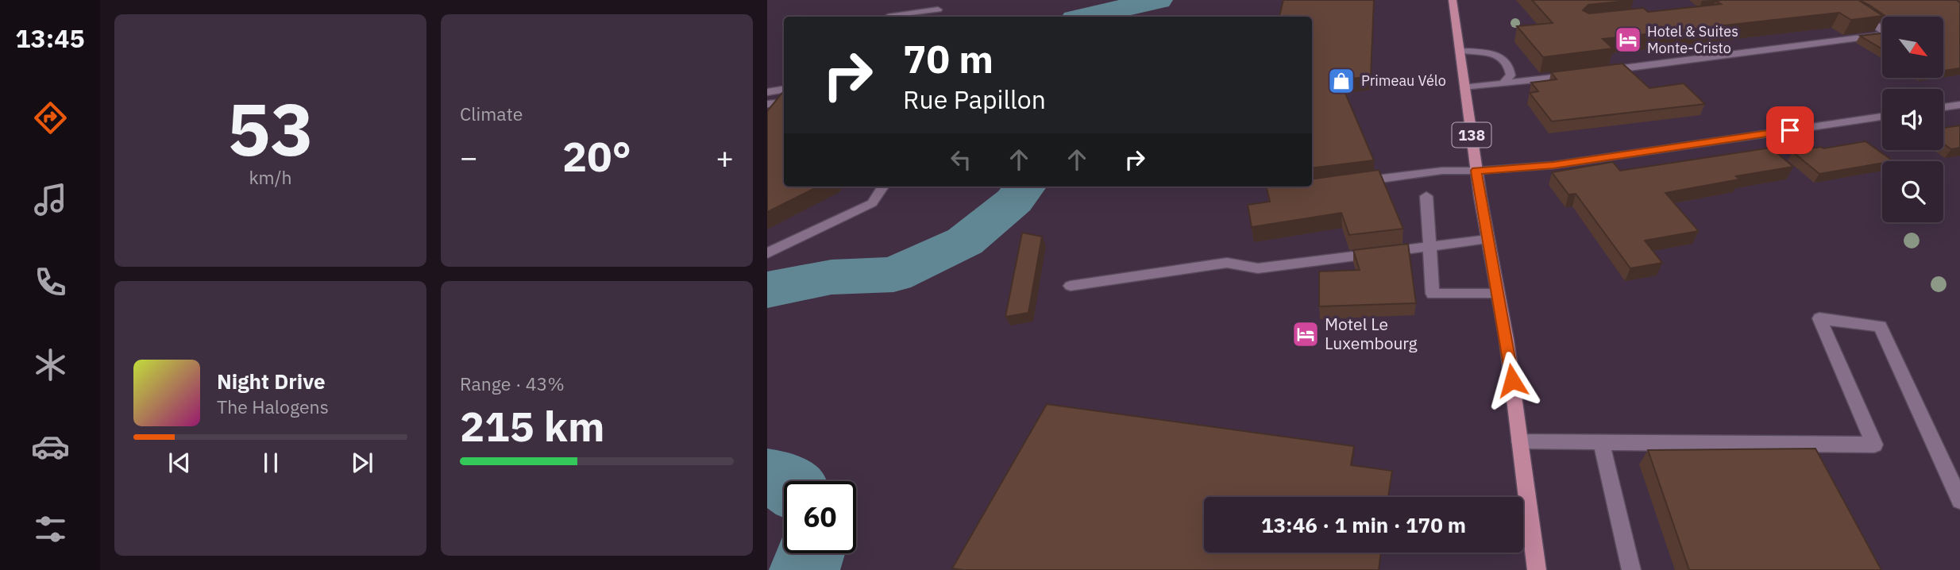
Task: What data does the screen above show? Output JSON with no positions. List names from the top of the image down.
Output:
{
  "streets": {
    "main road": ["138"]
  },
  "places": {
    "hotel": ["Hotel & Suites Monte-Cristo", "Motel Le Luxembourg"],
    "shop": ["Primeau Vélo"]
  },
  "north": "bottom right",
  "page": {
    "tabs": "13:45",
    "tile": [
      ["53", "km/h"],
      "Climate",
      ["Range · 43%", "215 km"]
    ],
    "turn": ["70 m", "Rue Papillon"],
    "heat": ["−", "20°", "+"],
    "song": ["Night Drive", "The Halogens"],
    "limit": "60",
    "trip": "13:46 · 1 min · 170 m"
  }
}
